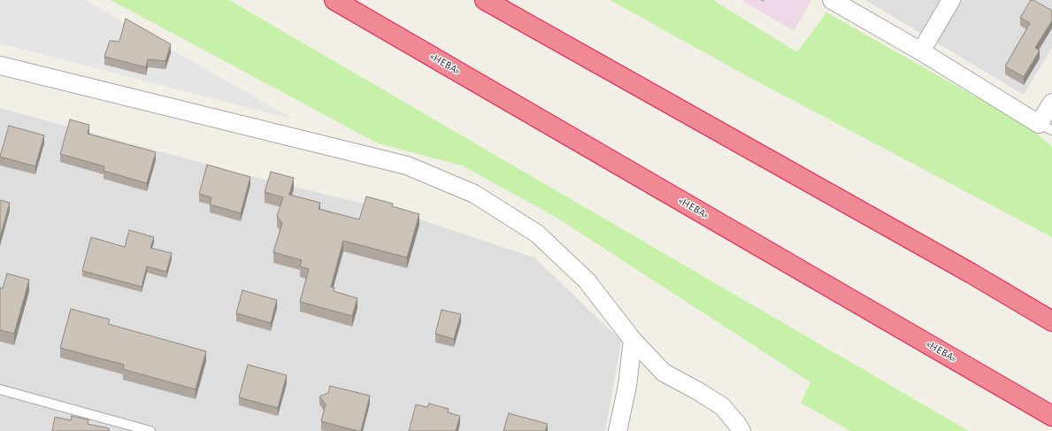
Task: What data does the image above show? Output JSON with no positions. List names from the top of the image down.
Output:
{
  "streets": {
    "highway": ["«НЕВА»"]
  }
}
